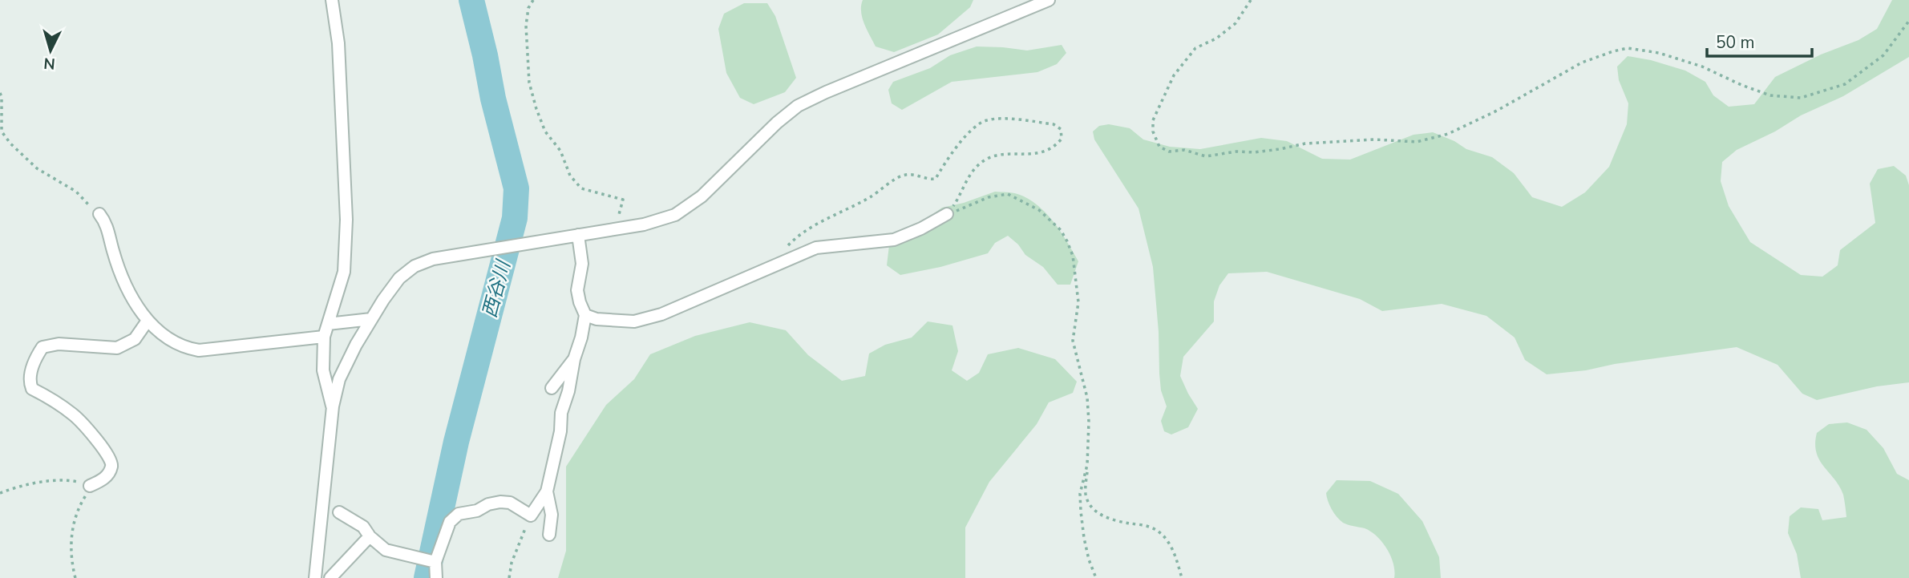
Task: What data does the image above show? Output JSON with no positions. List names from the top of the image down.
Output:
{
  "water": ["西谷川"],
  "scale_bar": "50 m",
  "north": "bottom"
}
